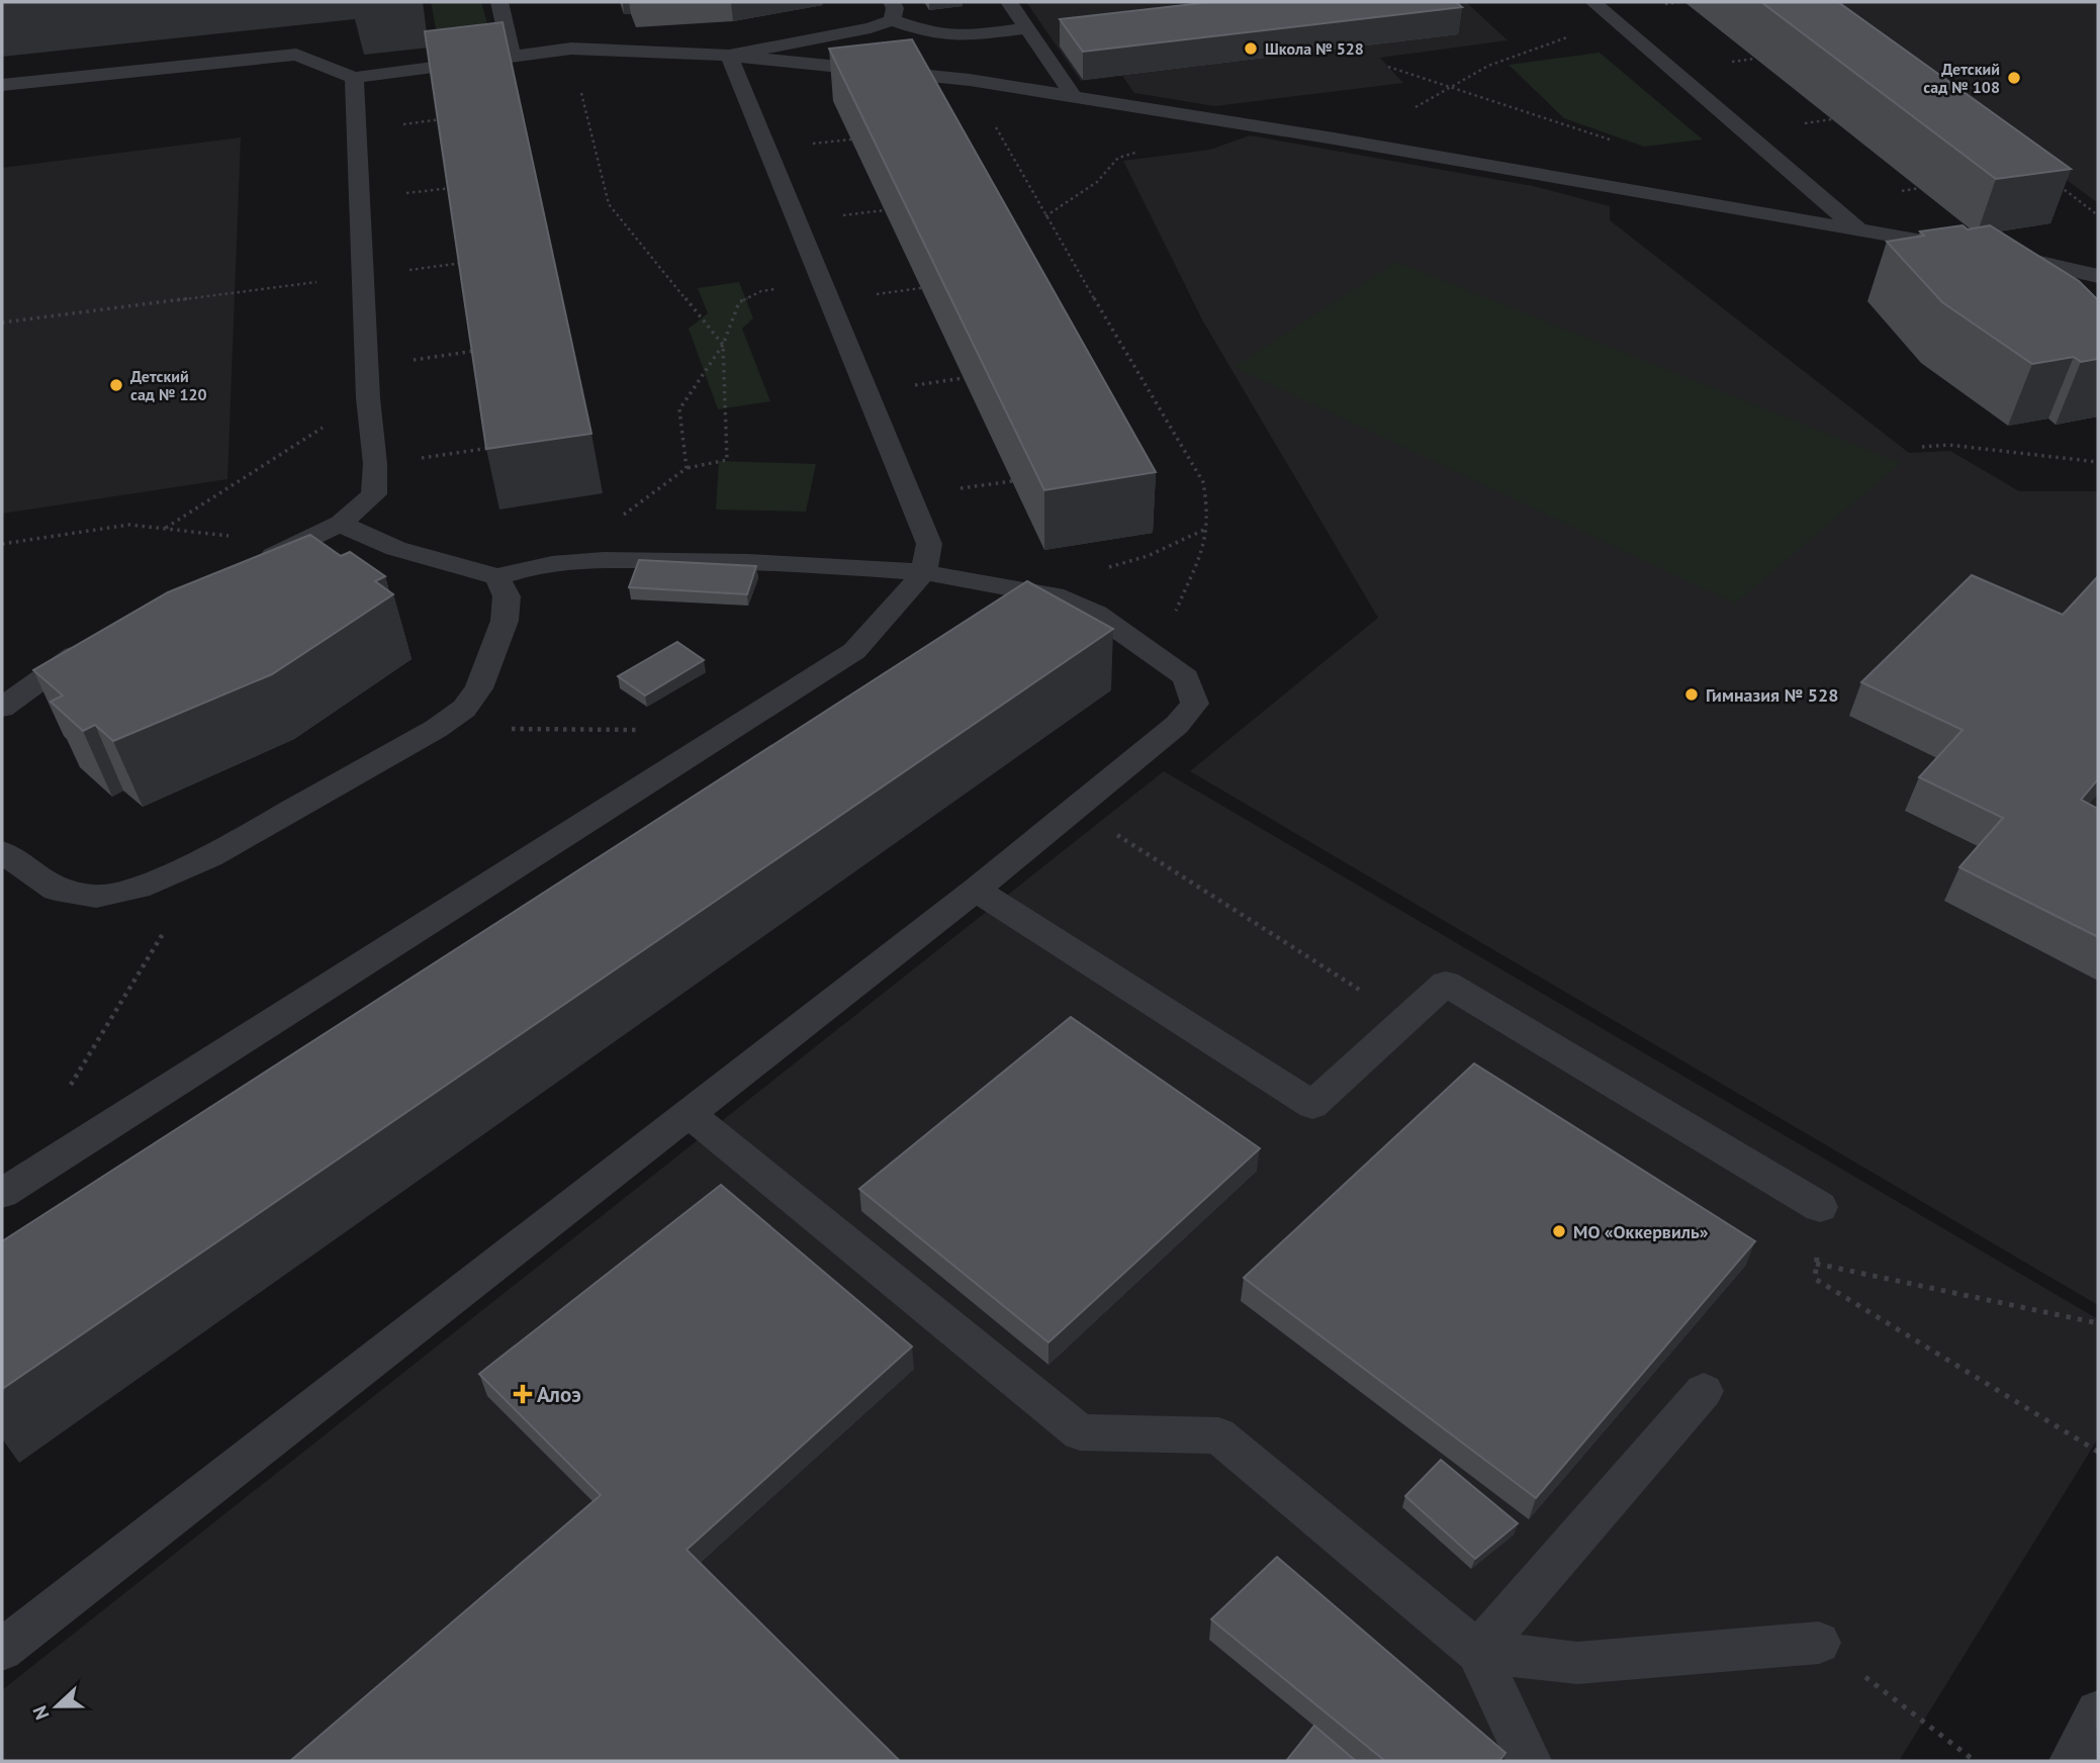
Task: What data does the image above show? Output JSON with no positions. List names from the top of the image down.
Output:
{
  "places": {
    "other": [
      "Школа № 528",
      "Детский сад № 108",
      "Детский сад № 120",
      "Гимназия № 528",
      "МО «Оккервиль»"
    ],
    "health": ["Алоэ"]
  },
  "north": "left"
}
